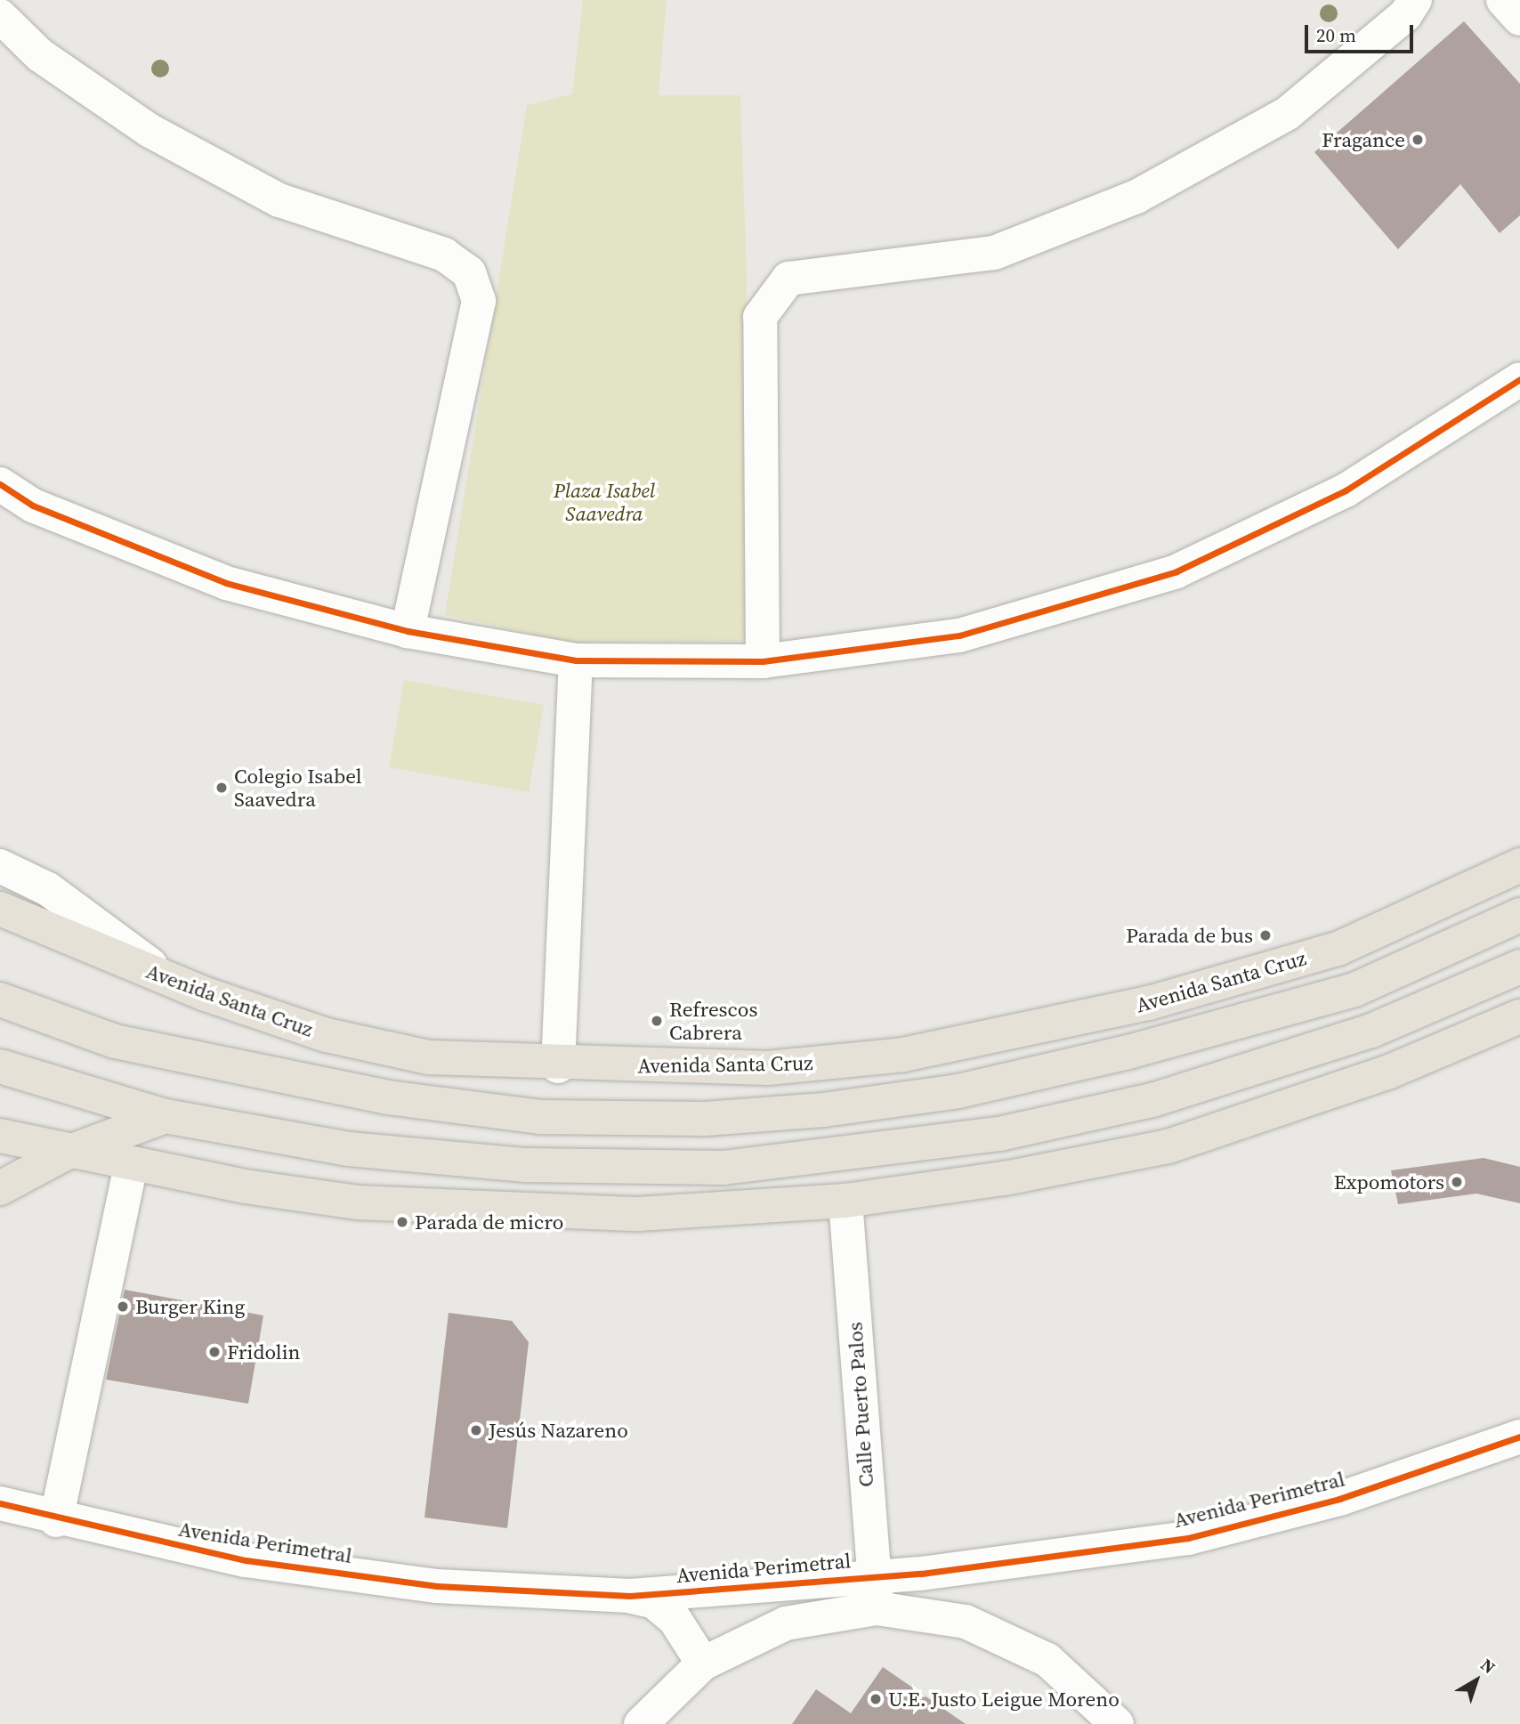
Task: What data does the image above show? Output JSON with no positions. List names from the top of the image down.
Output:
{
  "streets": {
    "main road": ["Avenida Santa Cruz"],
    "street": ["Calle Puerto Palos", "Avenida Perimetral"]
  },
  "crossings": [
    ["Calle Puerto Palos", "Avenida Perimetral"]
  ],
  "parks": ["Plaza Isabel Saavedra"],
  "places": [
    "Fragance",
    "Colegio Isabel Saavedra",
    "Parada de bus",
    "Refrescos Cabrera",
    "Expomotors",
    "Parada de micro",
    "Burger King",
    "Fridolin",
    "Jesús Nazareno",
    "U.E. Justo Leigue Moreno"
  ],
  "scale_bar": "20 m",
  "north": "top right"
}
